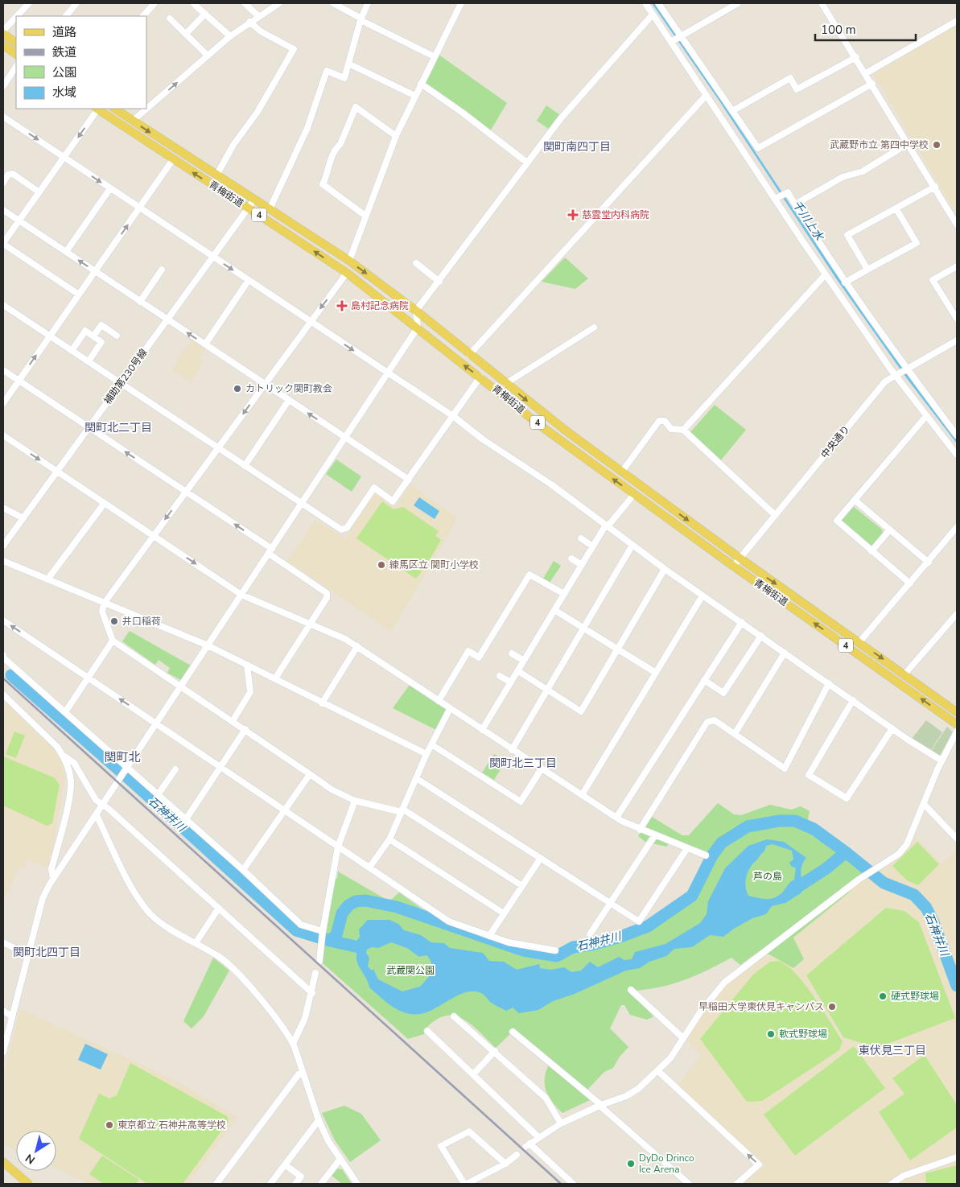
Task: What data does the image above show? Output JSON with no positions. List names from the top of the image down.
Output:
{
  "streets": {
    "main road": ["青梅街道", "4"],
    "street": ["補助第230号線", "中央通り"]
  },
  "crossings": [
    ["青梅街道", "補助第230号線"],
    ["青梅街道", "中央通り"]
  ],
  "districts": [
    "関町南四丁目",
    "関町北二丁目",
    "関町北",
    "関町北三丁目",
    "関町北四丁目",
    "東伏見三丁目"
  ],
  "water": ["千川上水", "石神井川"],
  "parks": ["芦の島", "武蔵関公園"],
  "places": {
    "other": [
      "武蔵野市立 第四中学校",
      "カトリック関町教会",
      "練馬区立 関町小学校",
      "井口稲荷",
      "硬式野球場",
      "早稲田大学東伏見キャンパス",
      "軟式野球場",
      "東京都立 石神井高等学校",
      "DyDo Drinco Ice Arena"
    ],
    "health": ["慈雲堂内科病院", "島村記念病院"]
  },
  "legend": [
    "道路",
    "鉄道",
    "公園",
    "水域"
  ],
  "scale_bar": "100 m",
  "north": "bottom left"
}
